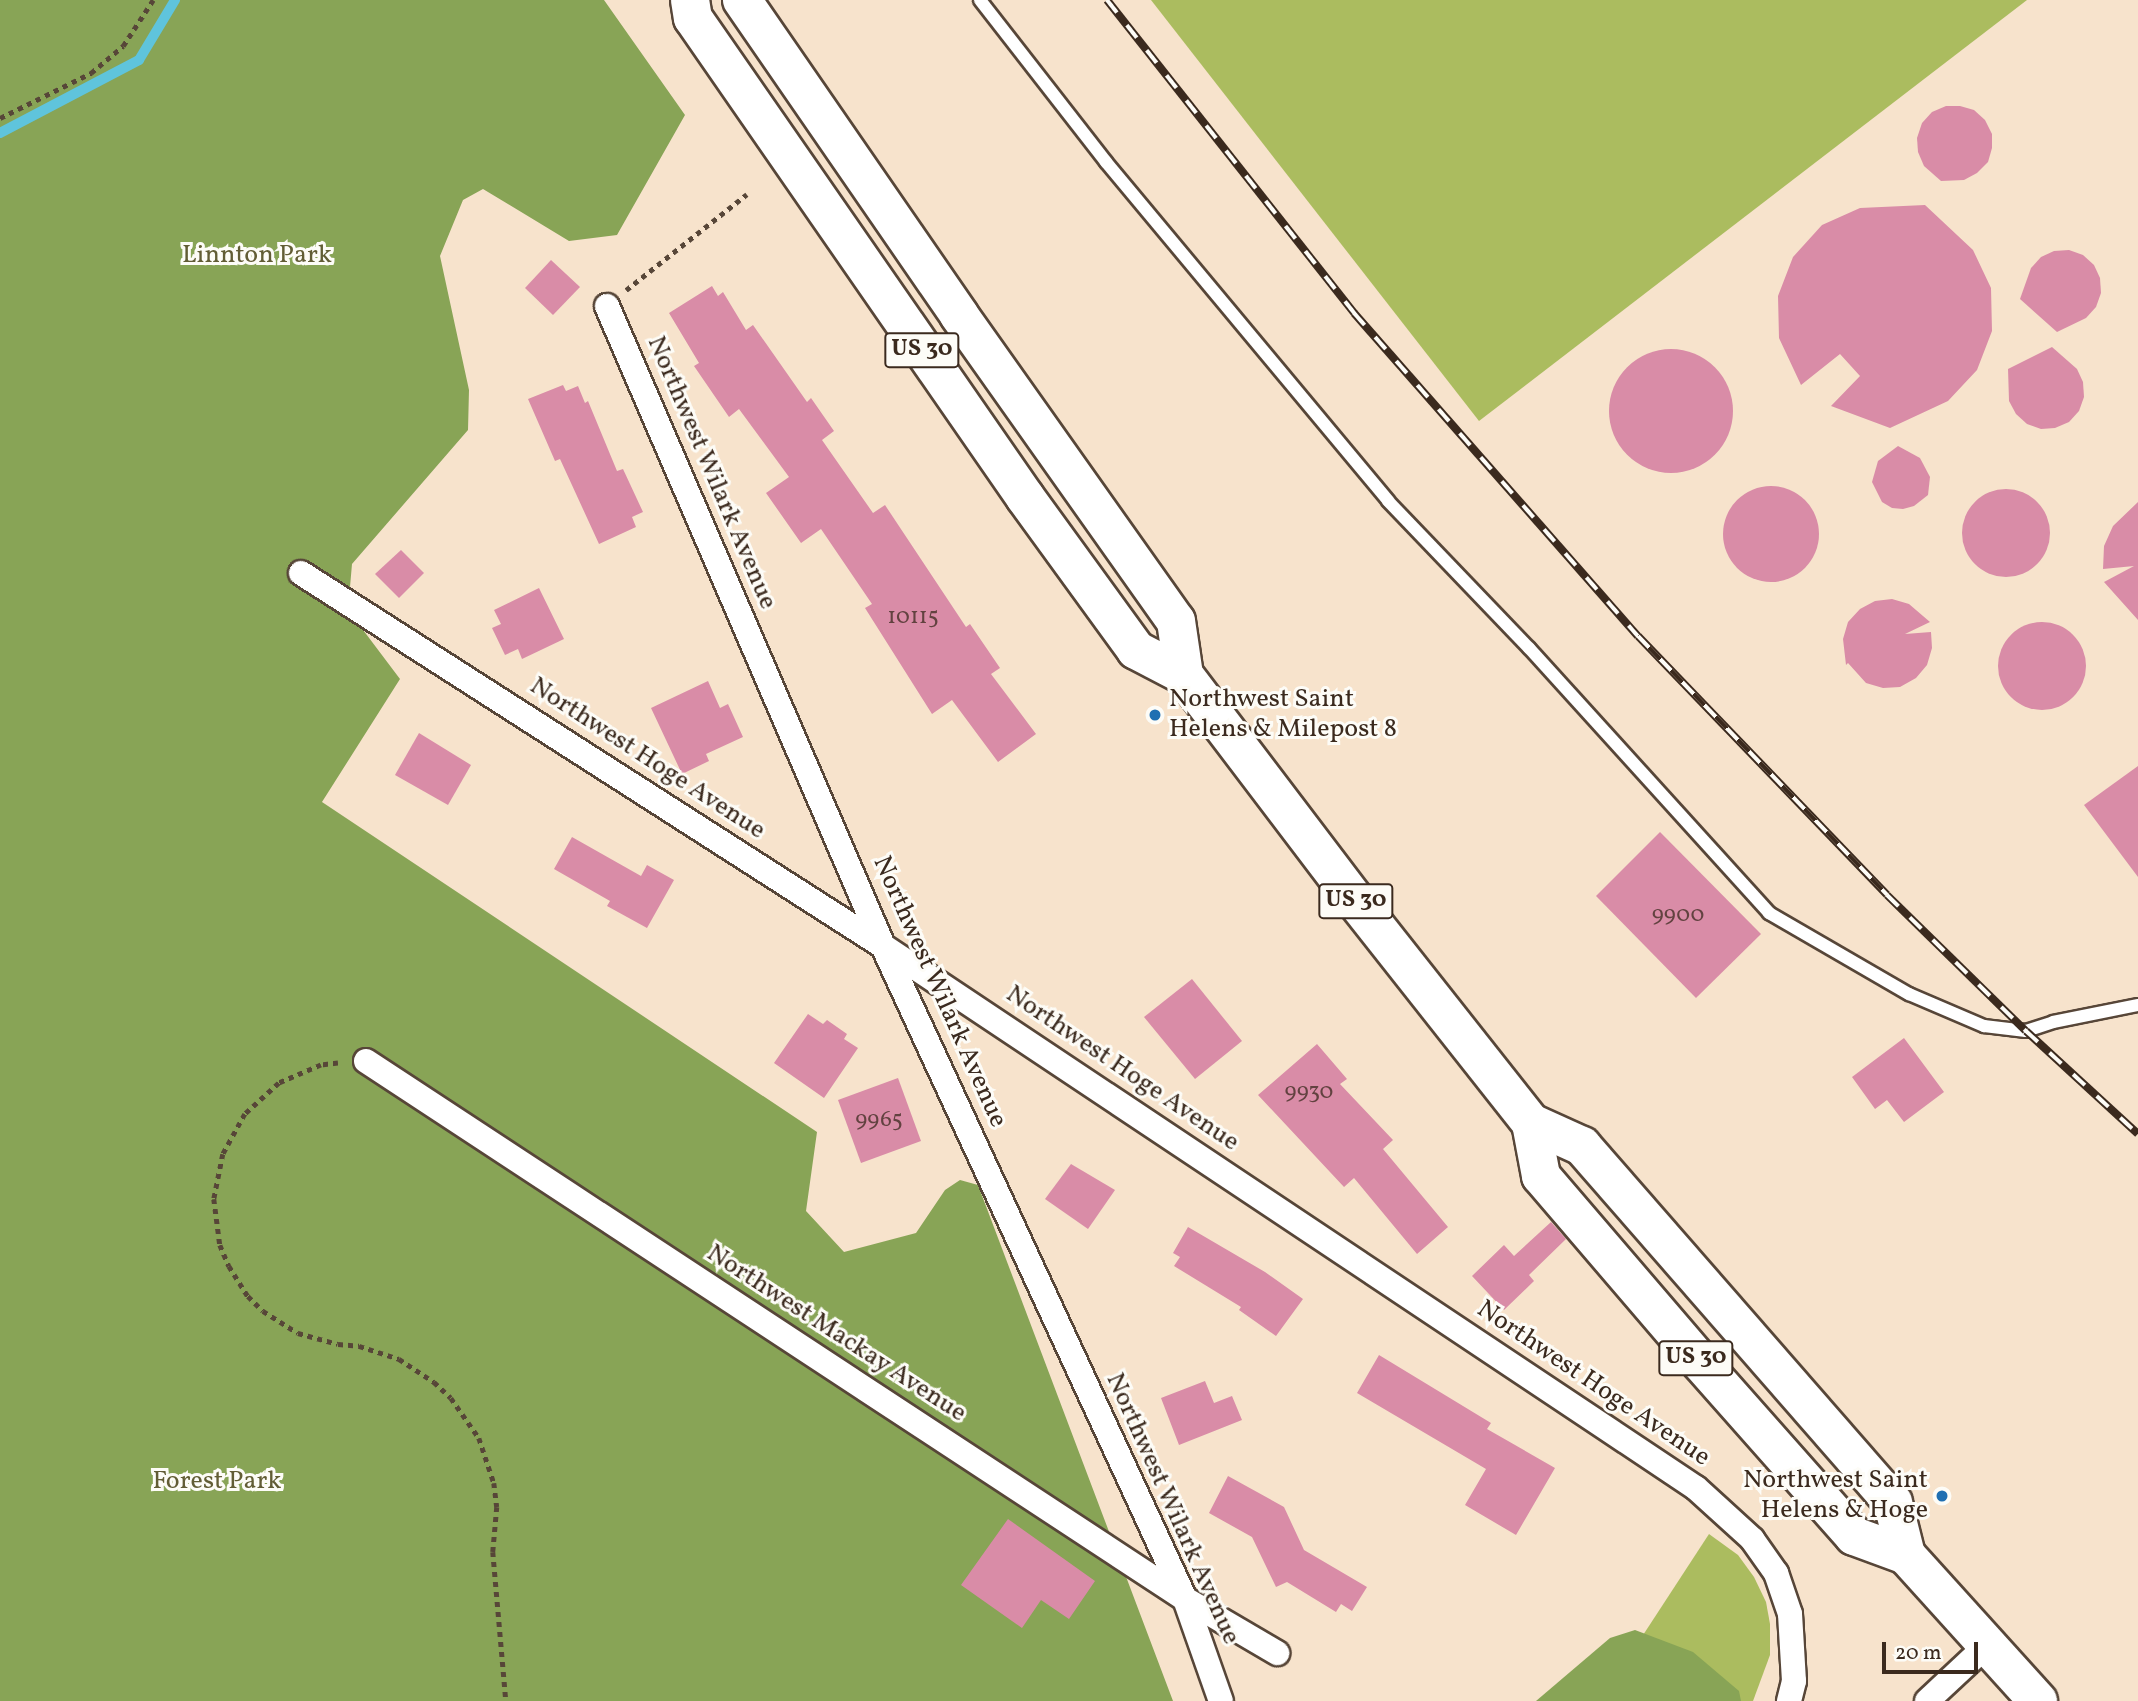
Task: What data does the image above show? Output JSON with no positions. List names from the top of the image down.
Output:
{
  "streets": {
    "highway": ["US 30"],
    "street": ["Northwest Wilark Avenue", "Northwest Hoge Avenue", "Northwest Mackay Avenue"]
  },
  "crossings": [
    ["Northwest Wilark Avenue", "Northwest Hoge Avenue"],
    ["Northwest Wilark Avenue", "Northwest Mackay Avenue"]
  ],
  "parks": ["Linnton Park", "Forest Park"],
  "places": ["Northwest Saint Helens & Milepost 8", "Northwest Saint Helens & Hoge"],
  "house_numbers": [
    "10115",
    "9900",
    "9930",
    "9965"
  ],
  "scale_bar": "20 m"
}
